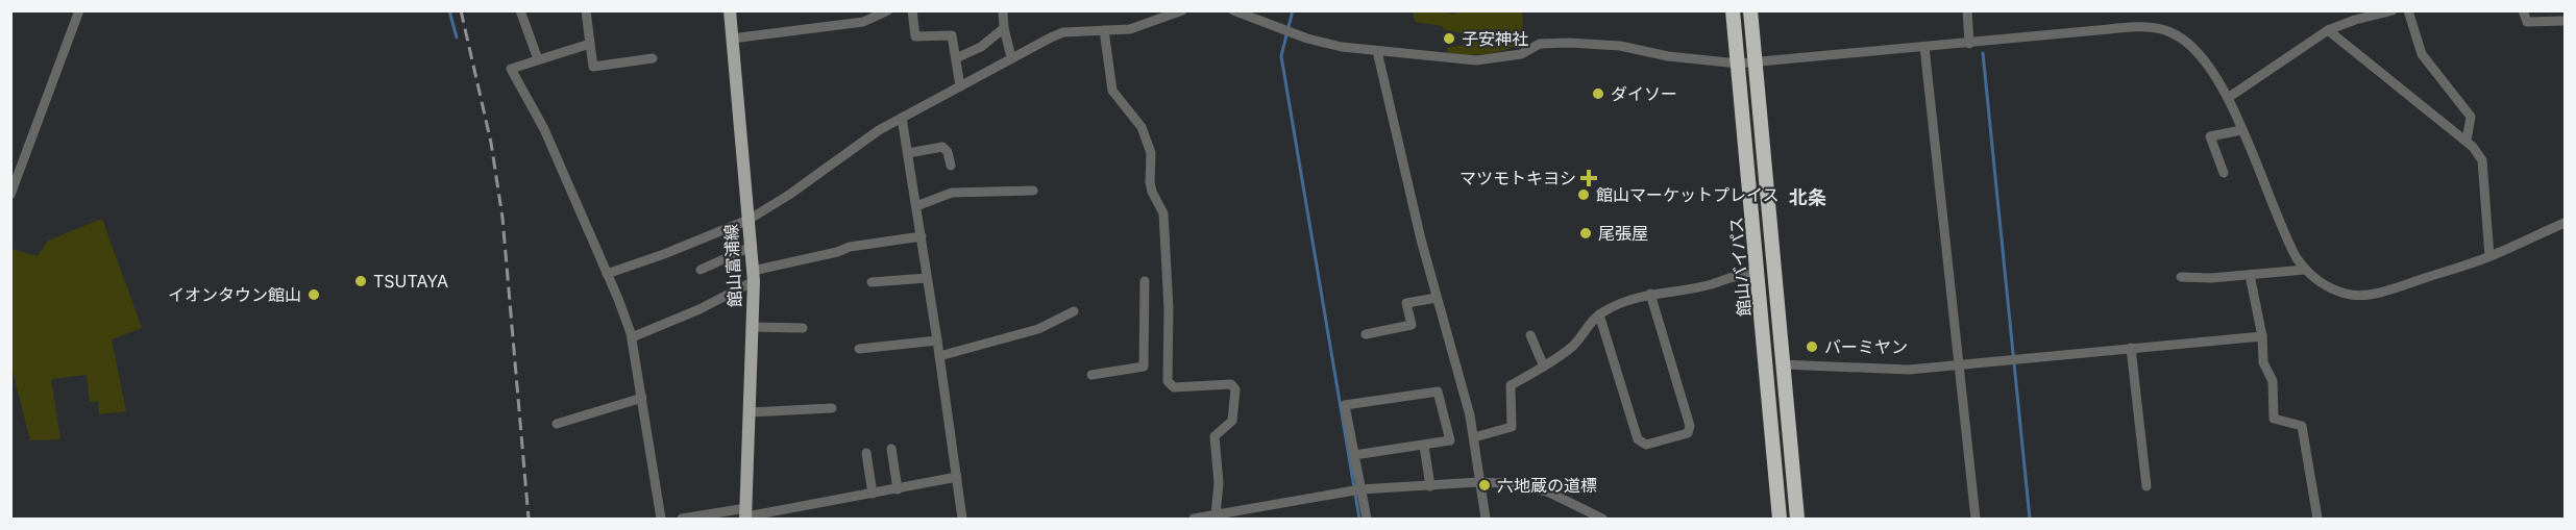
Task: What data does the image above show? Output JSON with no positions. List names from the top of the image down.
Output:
{
  "streets": {
    "highway": ["館山バイパス"],
    "main road": ["館山富浦線"]
  },
  "districts": ["北条"],
  "places": {
    "other": [
      "子安神社",
      "ダイソー",
      "館山マーケットプレイス",
      "尾張屋",
      "TSUTAYA",
      "イオンタウン館山",
      "バーミヤン",
      "六地蔵の道標"
    ],
    "health": ["マツモトキヨシ"]
  }
}
